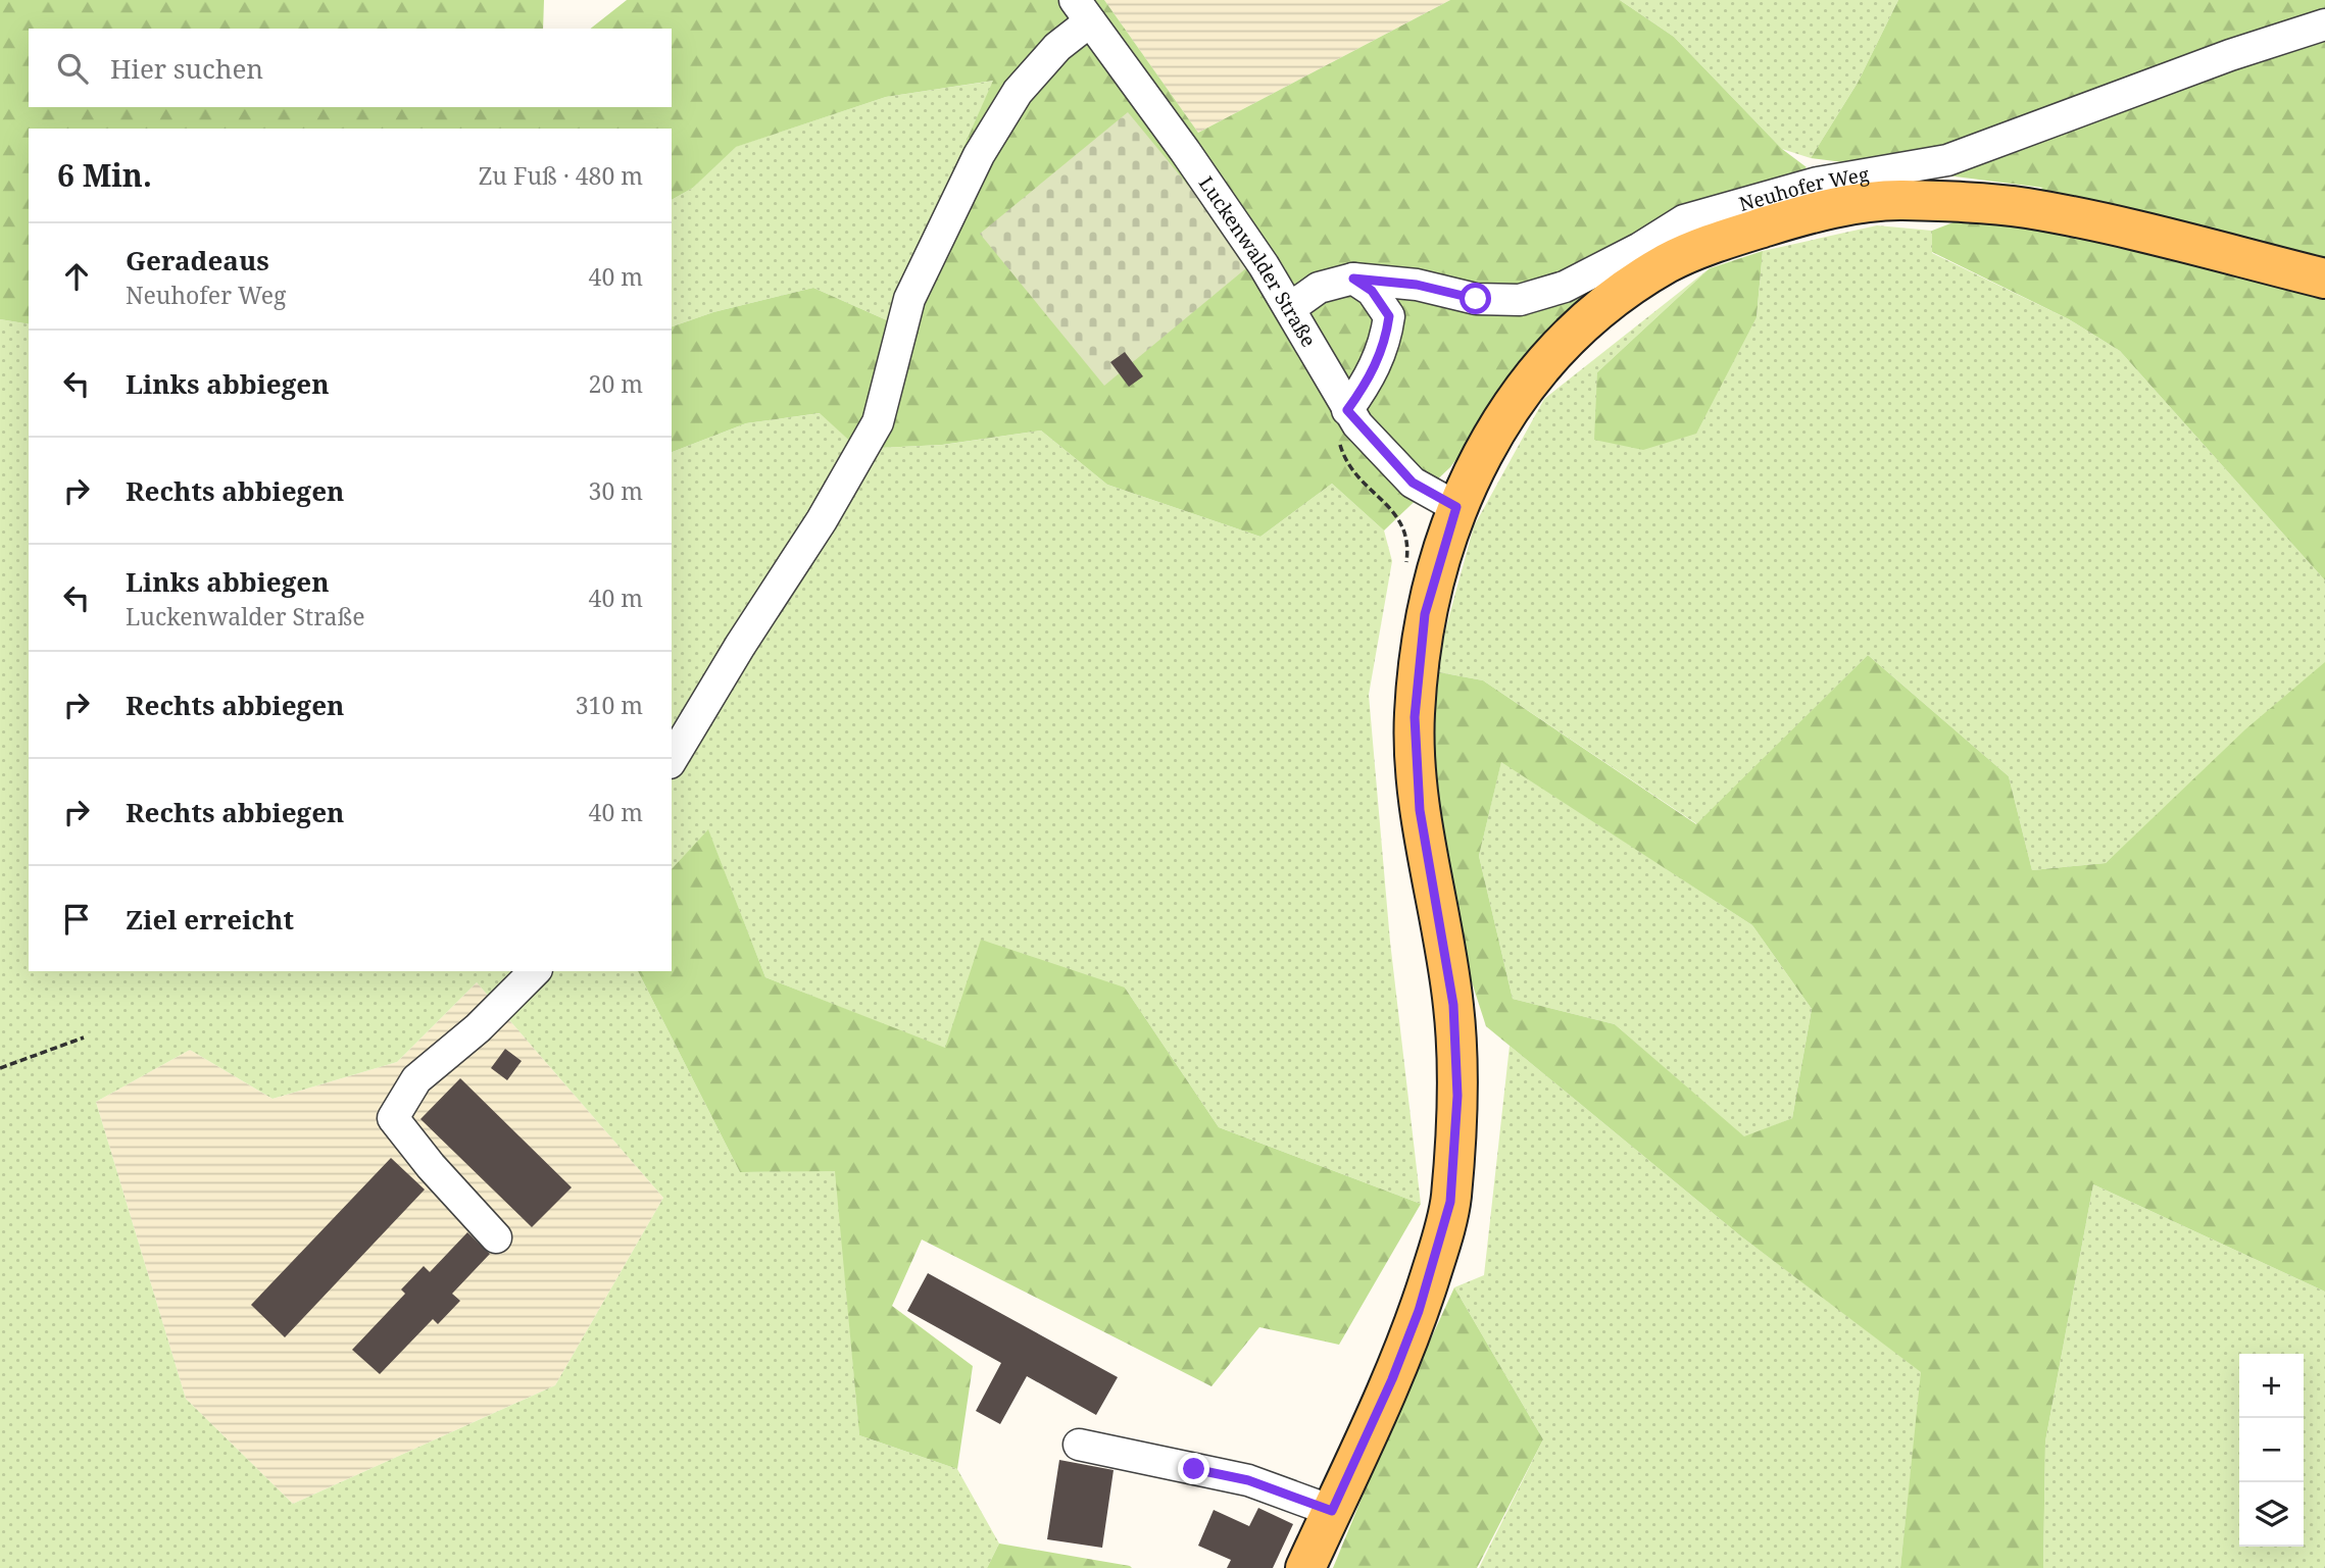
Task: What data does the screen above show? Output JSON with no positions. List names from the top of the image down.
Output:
{
  "streets": {
    "street": ["Neuhofer Weg", "Luckenwalder Straße"]
  },
  "crossings": [
    ["Neuhofer Weg", "Luckenwalder Straße"]
  ],
  "page": {
    "search": "Hier suchen",
    "heading": ["6 Min.", "Zu Fuß · 480 m"],
    "list": [
      ["Geradeaus", "Neuhofer Weg", "40 m"],
      ["Links abbiegen", "20 m"],
      ["Rechts abbiegen", "30 m"],
      ["Links abbiegen", "Luckenwalder Straße", "40 m"],
      ["Rechts abbiegen", "310 m"],
      ["Rechts abbiegen", "40 m"],
      "Ziel erreicht"
    ],
    "map_buttons": ["+", "−"]
  }
}
